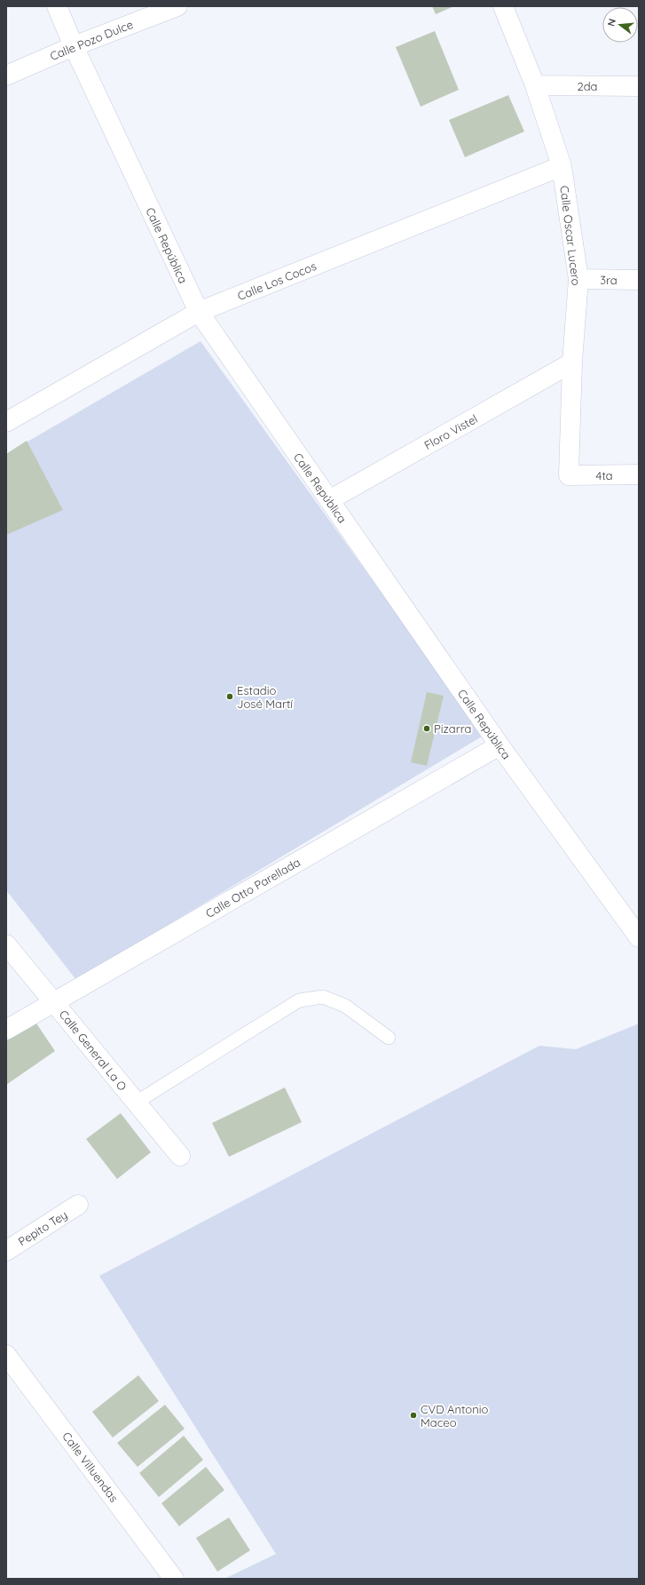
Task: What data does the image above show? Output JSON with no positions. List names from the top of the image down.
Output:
{
  "streets": {
    "street": [
      "Calle Pozo Dulce",
      "2da",
      "Calle Oscar Lucero",
      "Calle República",
      "3ra",
      "Calle Los Cocos",
      "Floro Vistel",
      "4ta",
      "Calle Otto Parellada",
      "Calle General La O",
      "Pepito Tey",
      "Calle Villuendas"
    ]
  },
  "crossings": [
    ["Calle Pozo Dulce", "Calle República"],
    ["2da", "Calle Oscar Lucero"],
    ["Calle Oscar Lucero", "3ra"],
    ["Calle Oscar Lucero", "Calle Los Cocos"],
    ["Calle Oscar Lucero", "Floro Vistel"],
    ["Calle Oscar Lucero", "4ta"],
    ["Calle República", "Calle Los Cocos"],
    ["Calle República", "Floro Vistel"],
    ["Calle República", "Calle Otto Parellada"],
    ["Calle Otto Parellada", "Calle General La O"]
  ],
  "places": ["Estadio José Martí", "Pizarra", "CVD Antonio Maceo"],
  "north": "left"
}
